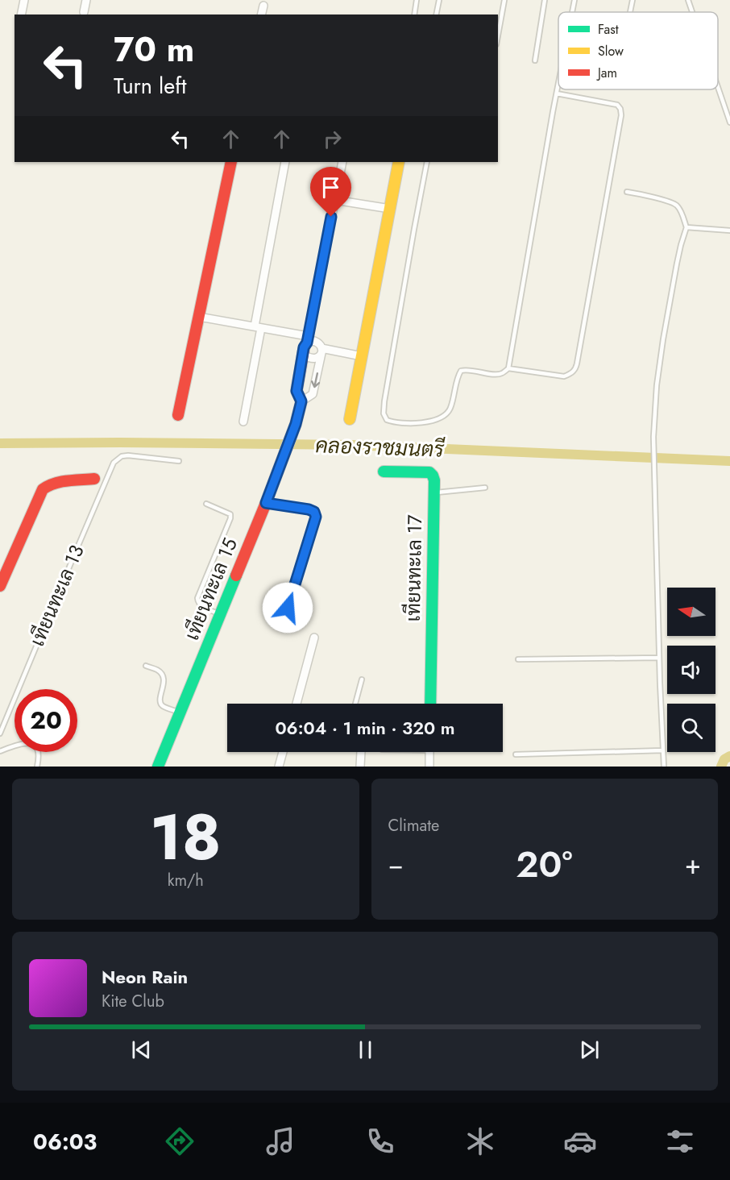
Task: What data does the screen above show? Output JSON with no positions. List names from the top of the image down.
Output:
{
  "streets": {
    "street": ["เทียนทะเล 17", "เทียนทะเล 15"],
    "lane": ["เทียนทะเล 13"]
  },
  "water": ["คลองราชมนตรี"],
  "legend": ["Fast", "Slow", "Jam"],
  "north": "left",
  "page": {
    "turn": ["70 m", "Turn left"],
    "limit": "20",
    "trip": "06:04 · 1 min · 320 m",
    "tile": [
      ["18", "km/h"],
      "Climate"
    ],
    "heat": ["−", "20°", "+"],
    "song": ["Neon Rain", "Kite Club"],
    "tabs": "06:03"
  }
}
